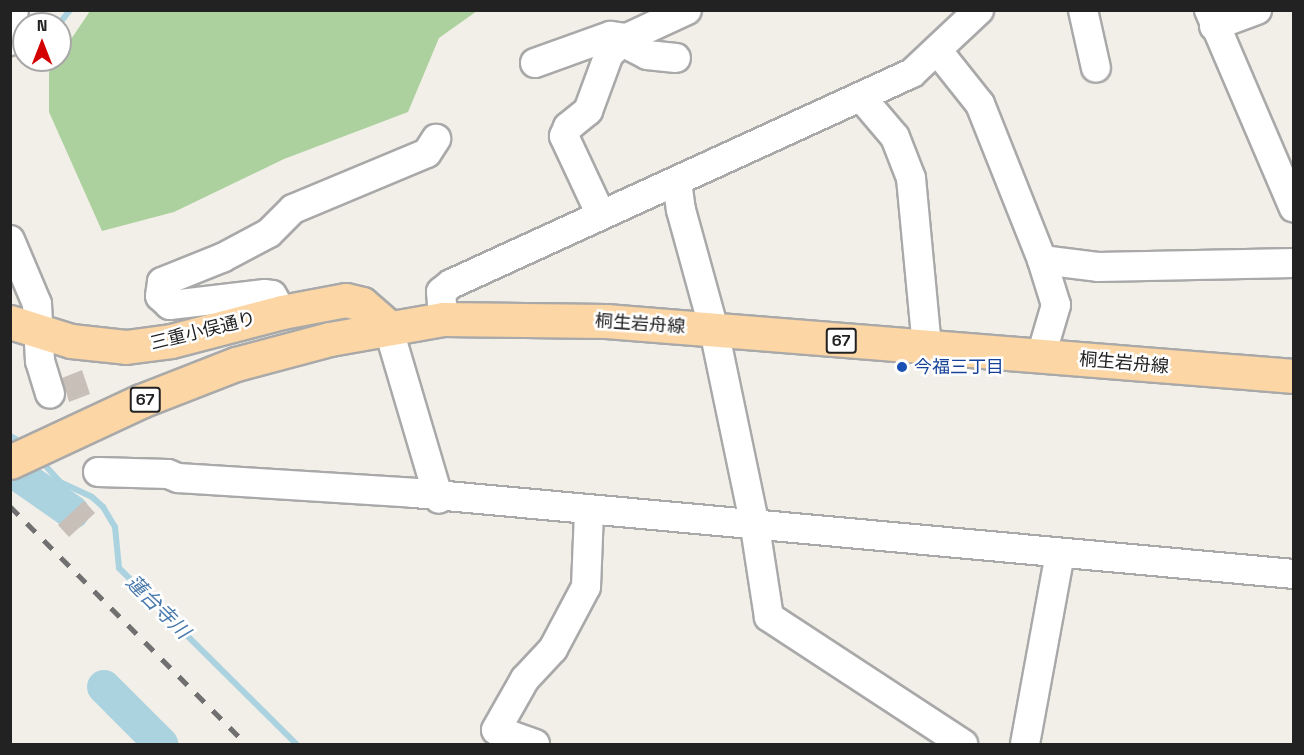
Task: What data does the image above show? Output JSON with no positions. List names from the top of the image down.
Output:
{
  "streets": {
    "main road": ["桐生岩舟線", "三重小俣通り", "67"]
  },
  "crossings": [
    ["桐生岩舟線", "三重小俣通り"]
  ],
  "water": ["蓮台寺川"],
  "places": ["今福三丁目"],
  "north": "top"
}
